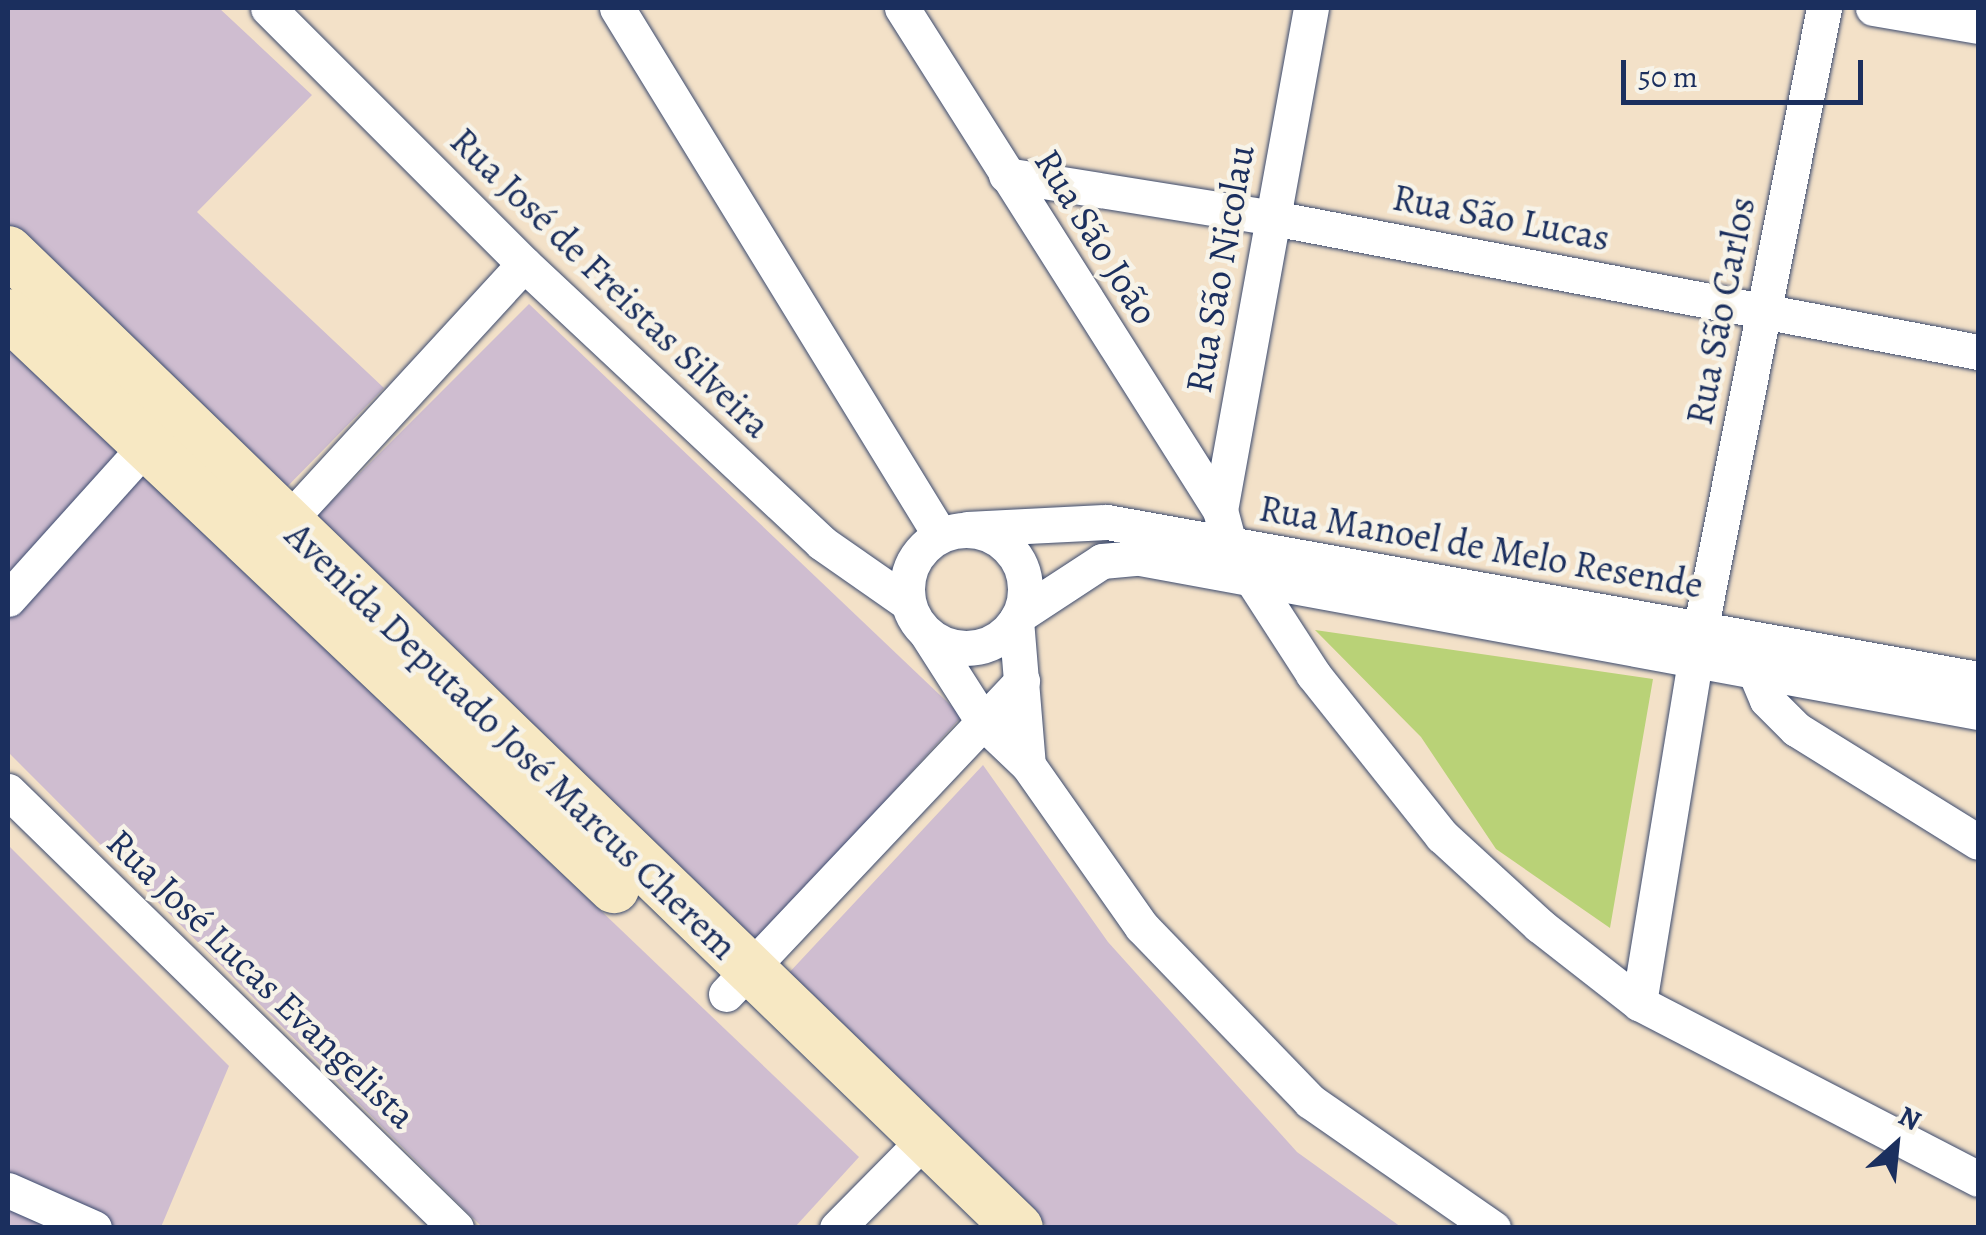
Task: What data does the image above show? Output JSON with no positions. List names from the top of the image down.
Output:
{
  "streets": {
    "main road": ["Avenida Deputado José Marcus Cherem"],
    "street": [
      "Rua São Lucas",
      "Rua São João",
      "Rua São Nicolau",
      "Rua José de Freistas Silveira",
      "Rua São Carlos",
      "Rua Manoel de Melo Resende",
      "Rua José Lucas Evangelista"
    ]
  },
  "crossings": [
    ["Rua São Lucas", "Rua São João"],
    ["Rua São Lucas", "Rua São Nicolau"],
    ["Rua São Lucas", "Rua São Carlos"],
    ["Rua São João", "Rua São Nicolau"],
    ["Rua São João", "Rua São Carlos"],
    ["Rua São João", "Rua Manoel de Melo Resende"],
    ["Rua São Nicolau", "Rua Manoel de Melo Resende"],
    ["Rua José de Freistas Silveira", "Rua Manoel de Melo Resende"],
    ["Rua São Carlos", "Rua Manoel de Melo Resende"]
  ],
  "scale_bar": "50 m",
  "north": "top right"
}
